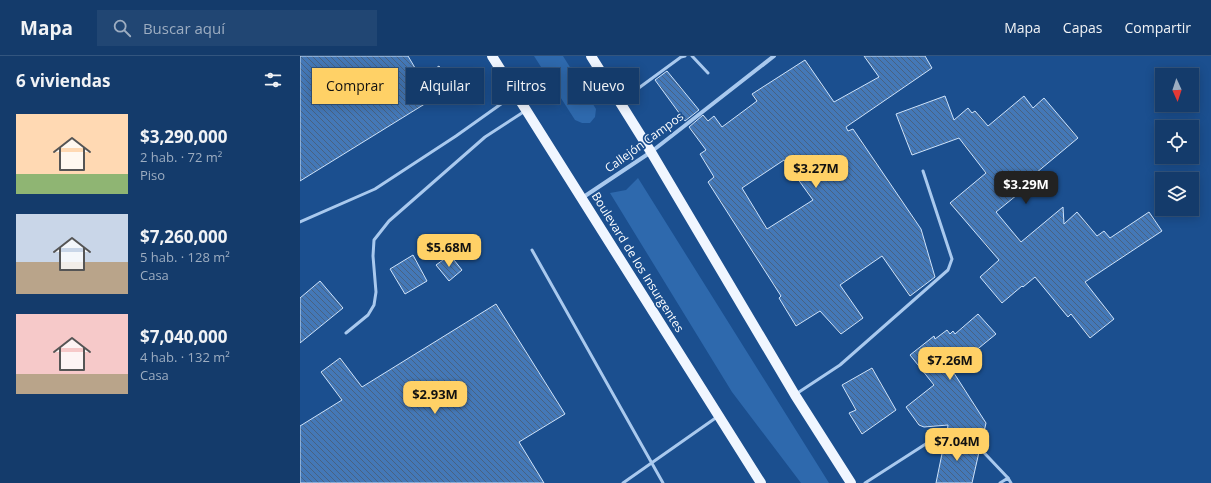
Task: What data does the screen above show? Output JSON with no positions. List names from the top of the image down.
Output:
{
  "streets": {
    "main road": ["Boulevard de los Insurgentes"],
    "street": ["Callejón Campos"]
  },
  "crossings": [
    ["Callejón Campos", "Boulevard de los Insurgentes"]
  ],
  "north": "bottom",
  "page": {
    "header": "Mapa",
    "search": "Buscar aquí",
    "nav": ["Mapa", "Capas", "Compartir"],
    "heading": "6 viviendas",
    "chip": [
      "Comprar",
      "Alquilar",
      "Filtros",
      "Nuevo"
    ],
    "list": [
      {
        "name": "$3,290,000",
        "note": "2 hab. · 72 m² · Piso"
      },
      {
        "name": "$7,260,000",
        "note": "5 hab. · 128 m² · Casa"
      },
      {
        "name": "$7,040,000",
        "note": "4 hab. · 132 m² · Casa"
      }
    ],
    "price": [
      "$3.27M",
      "$3.29M",
      "$5.68M",
      "$7.26M",
      "$2.93M",
      "$7.04M"
    ]
  }
}
